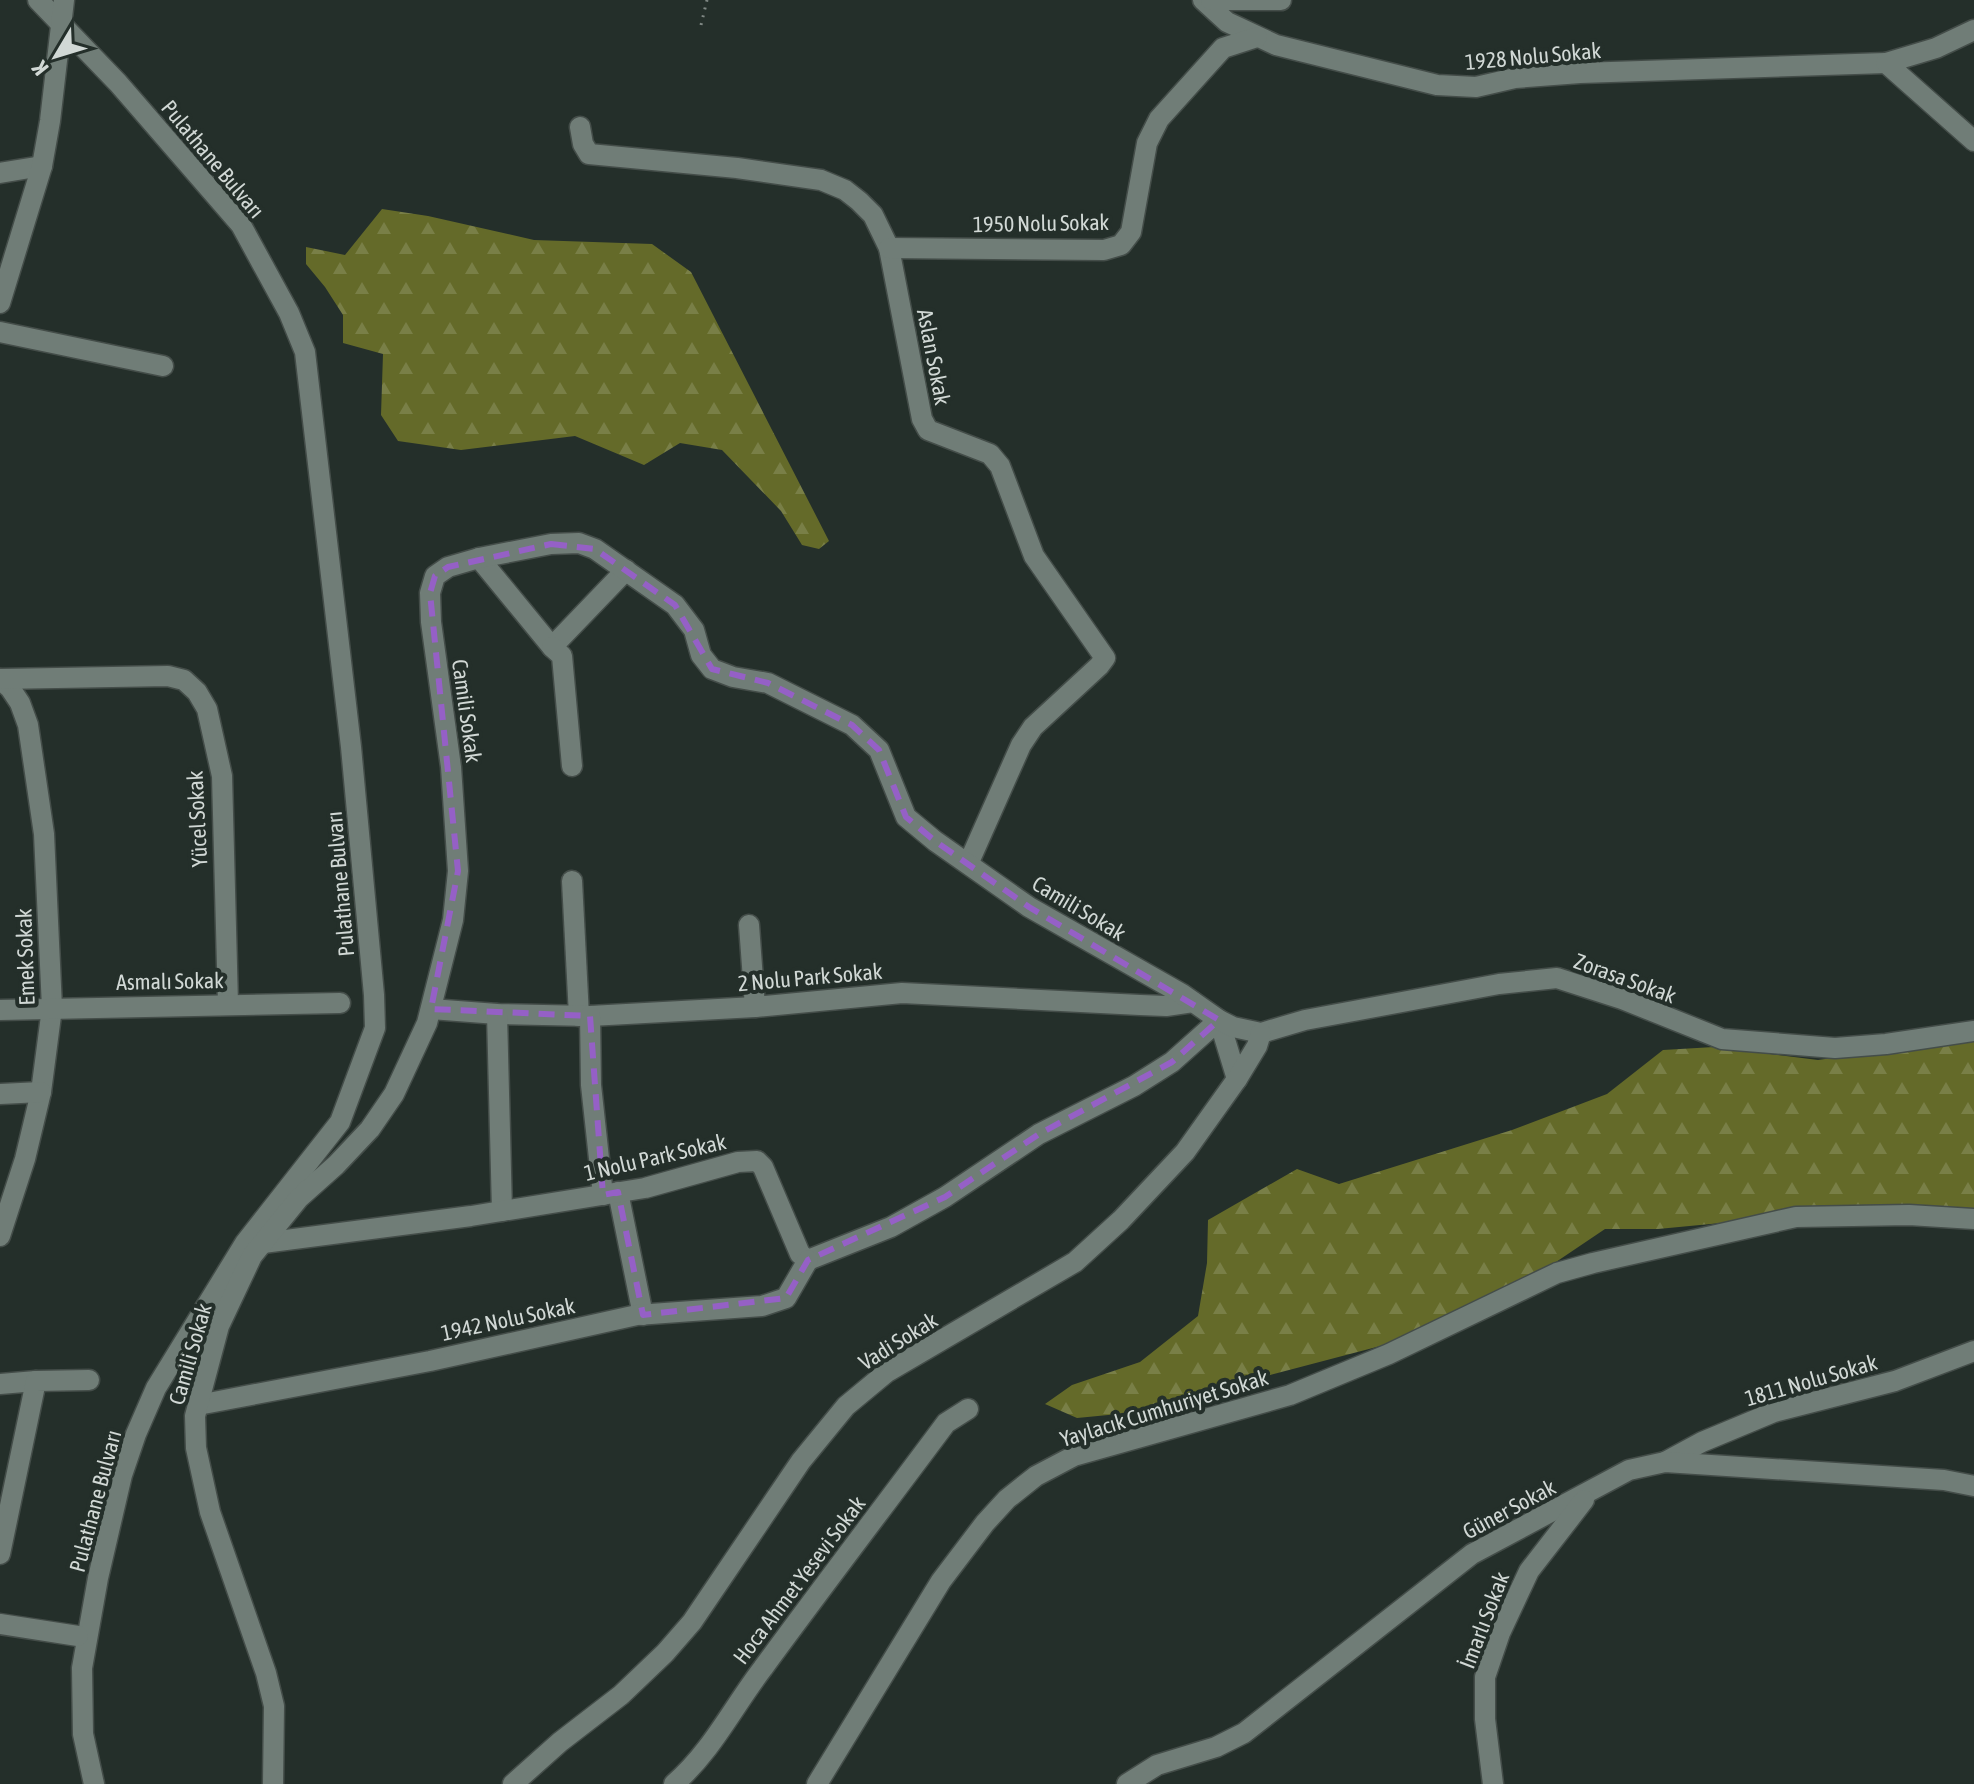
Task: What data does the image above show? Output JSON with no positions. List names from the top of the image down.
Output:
{
  "streets": {
    "street": [
      "1928 Nolu Sokak",
      "Pulathane Bulvarı",
      "1950 Nolu Sokak",
      "Aslan Sokak",
      "Camili Sokak",
      "Yücel Sokak",
      "Emek Sokak",
      "2 Nolu Park Sokak",
      "Zorasa Sokak",
      "Asmalı Sokak",
      "1 Nolu Park Sokak",
      "1942 Nolu Sokak",
      "Vadi Sokak",
      "1811 Nolu Sokak",
      "Yaylacık Cumhuriyet Sokak",
      "Güner Sokak",
      "Hoca Ahmet Yesevi Sokak",
      "İmarlı Sokak"
    ]
  },
  "crossings": [
    ["1928 Nolu Sokak", "1950 Nolu Sokak"],
    ["1950 Nolu Sokak", "Aslan Sokak"],
    ["Aslan Sokak", "Camili Sokak"],
    ["Camili Sokak", "2 Nolu Park Sokak"],
    ["Camili Sokak", "Zorasa Sokak"],
    ["Camili Sokak", "1 Nolu Park Sokak"],
    ["Camili Sokak", "1942 Nolu Sokak"],
    ["Camili Sokak", "Vadi Sokak"],
    ["Yücel Sokak", "Emek Sokak"],
    ["Yücel Sokak", "Asmalı Sokak"],
    ["Emek Sokak", "Asmalı Sokak"],
    ["Zorasa Sokak", "Vadi Sokak"],
    ["1 Nolu Park Sokak", "1942 Nolu Sokak"],
    ["1811 Nolu Sokak", "Güner Sokak"],
    ["Güner Sokak", "İmarlı Sokak"]
  ],
  "north": "bottom left"
}
